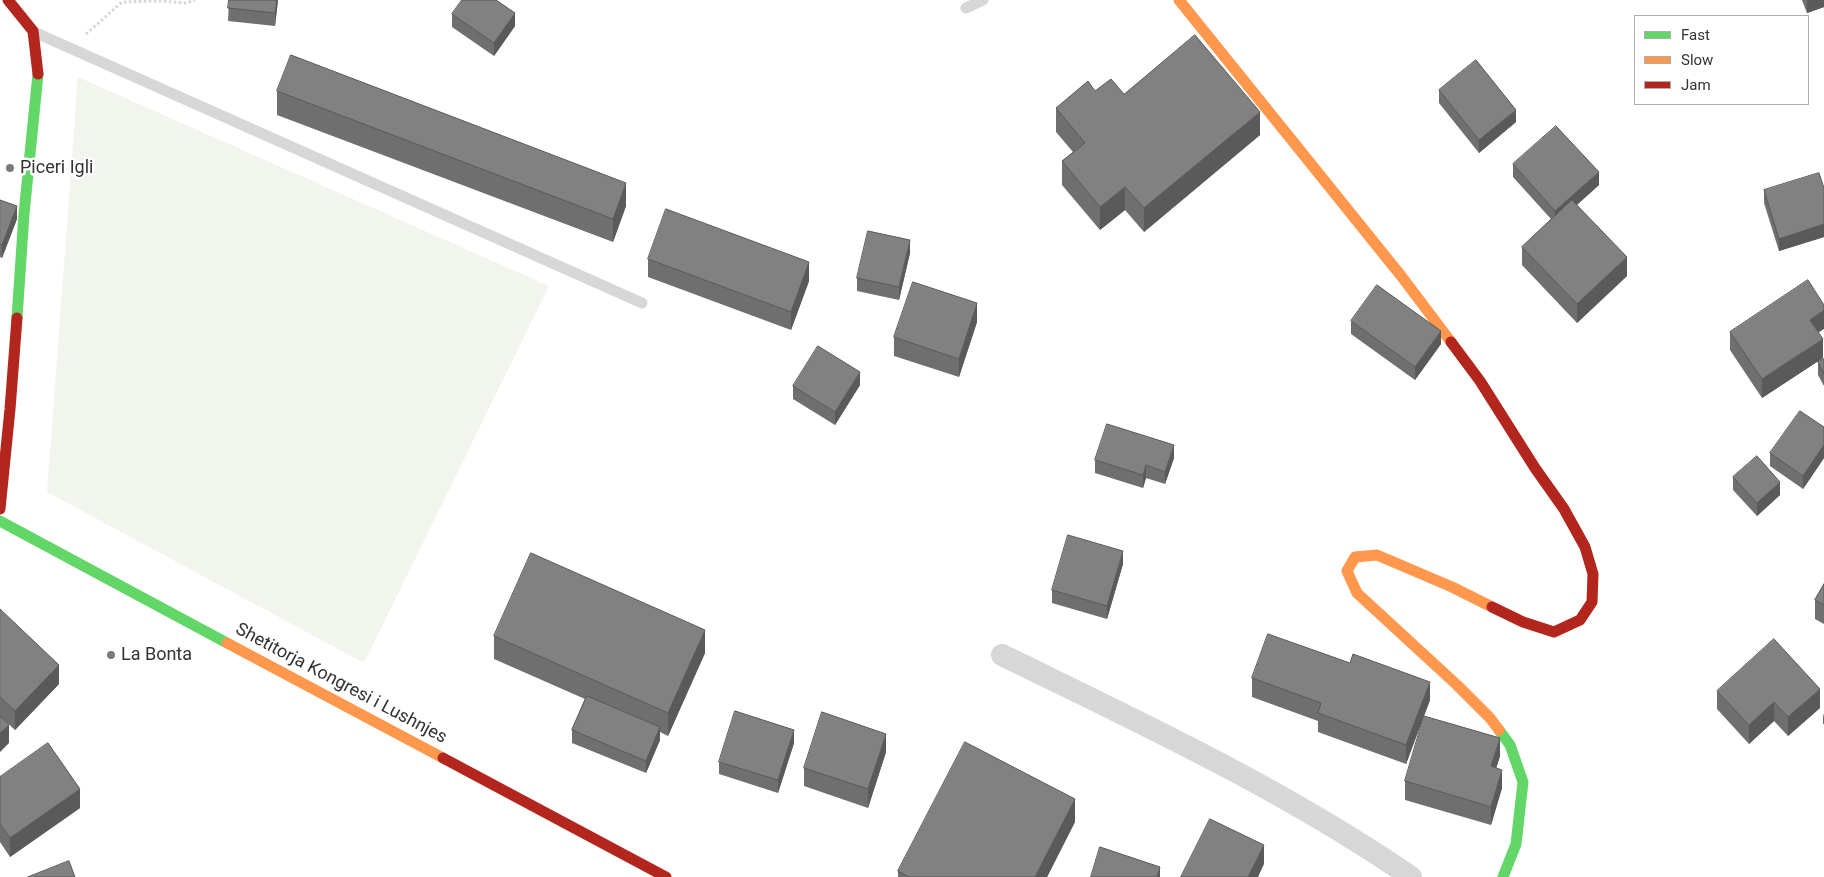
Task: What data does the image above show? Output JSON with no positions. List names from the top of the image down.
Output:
{
  "streets": {
    "street": ["Shetitorja Kongresi i Lushnjes"]
  },
  "places": ["Piceri Igli", "La Bonta"],
  "legend": ["Fast", "Slow", "Jam"]
}
